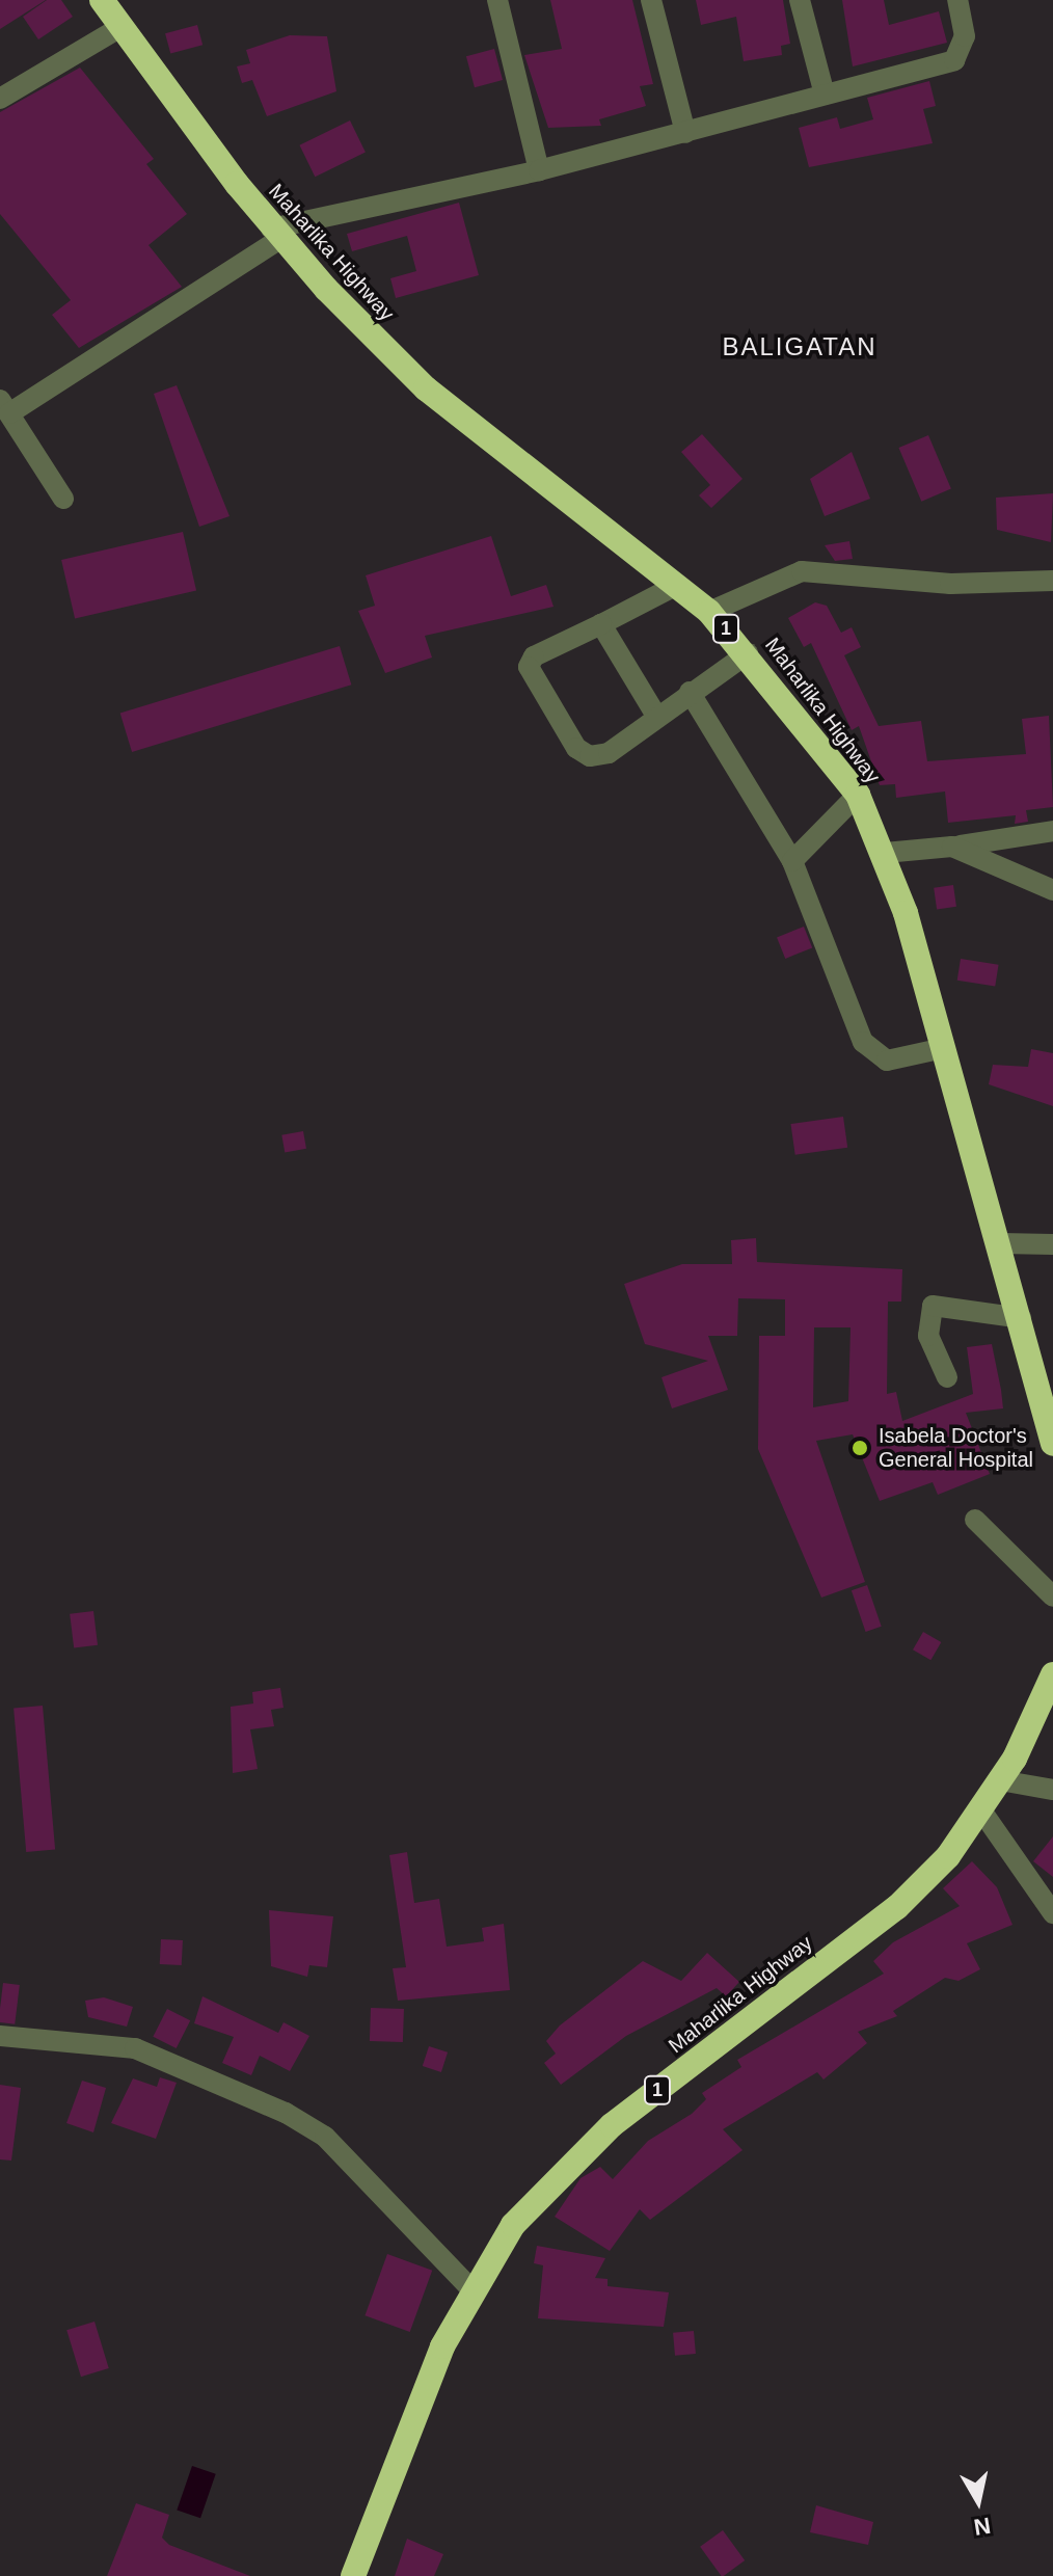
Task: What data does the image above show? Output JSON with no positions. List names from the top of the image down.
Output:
{
  "streets": {
    "highway": ["Maharlika Highway", "1"]
  },
  "districts": ["BALIGATAN"],
  "places": ["Isabela Doctor's General Hospital"],
  "north": "bottom"
}
